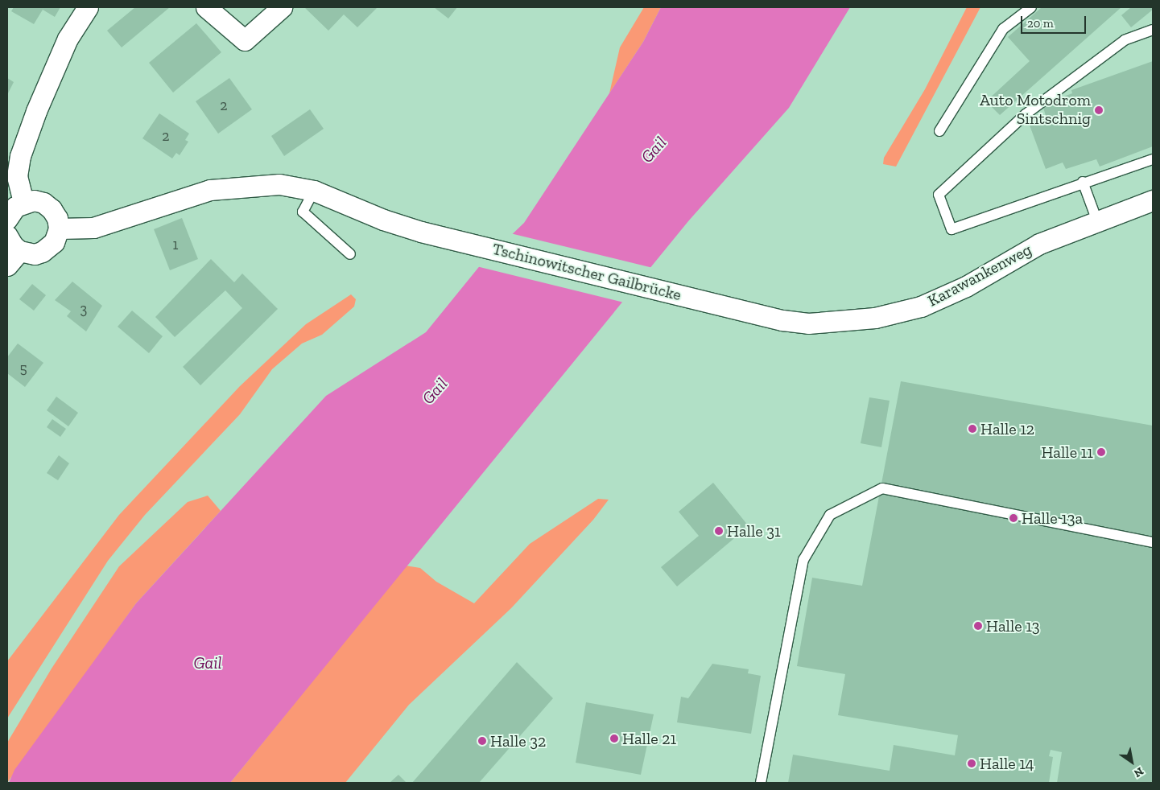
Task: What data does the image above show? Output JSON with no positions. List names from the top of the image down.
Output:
{
  "streets": {
    "street": ["Tschinowitscher Gailbrücke", "Karawankenweg"]
  },
  "crossings": [
    ["Tschinowitscher Gailbrücke", "Karawankenweg"]
  ],
  "water": ["Gail"],
  "places": [
    "Auto Motodrom Sintschnig",
    "Halle 12",
    "Halle 11",
    "Halle 13a",
    "Halle 31",
    "Halle 13",
    "Halle 21",
    "Halle 32",
    "Halle 14"
  ],
  "house_numbers": [
    "2",
    "2",
    "1",
    "3",
    "5"
  ],
  "scale_bar": "20 m",
  "north": "bottom right"
}
